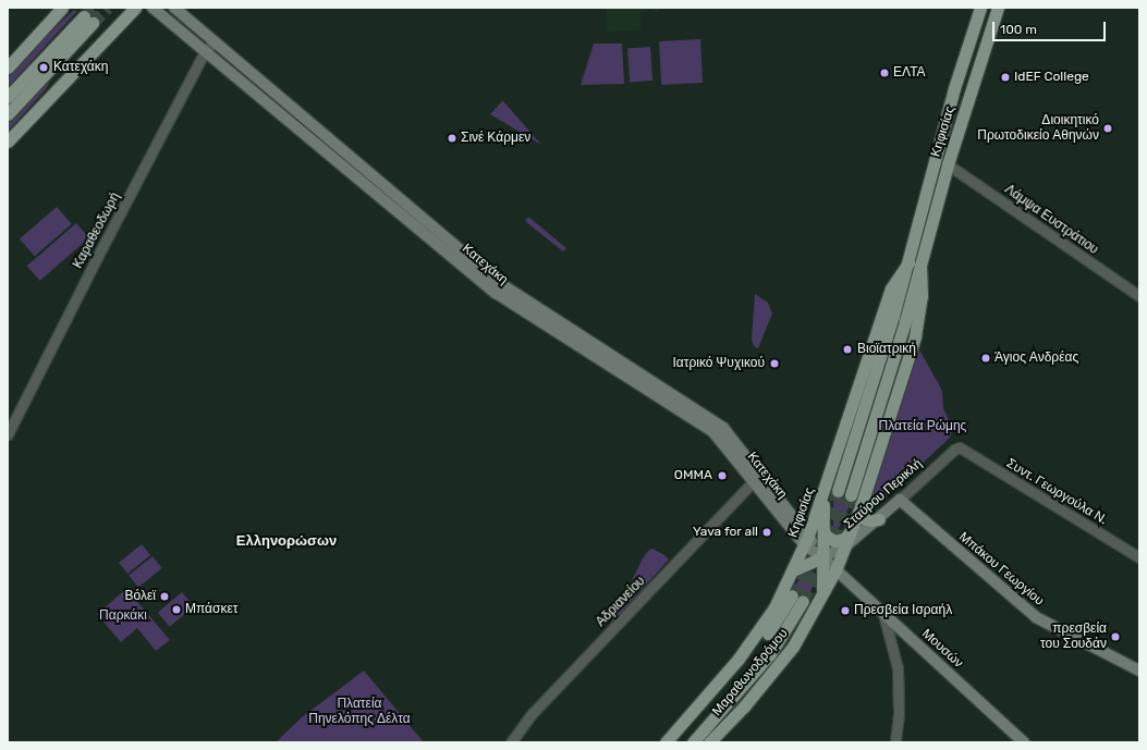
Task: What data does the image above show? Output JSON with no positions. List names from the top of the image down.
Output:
{
  "streets": {
    "main road": [
      "Κηφισίας",
      "Κατεχάκη",
      "Σταύρου Περικλή",
      "Μπάκου Γεωργίου",
      "Μουσών",
      "Μαραθωνοδρόμου"
    ],
    "street": [
      "Λάμψα Ευστράτιου",
      "Καραθεοδωρή",
      "Συντ. Γεωργούλα Ν.",
      "Αδριανείου"
    ]
  },
  "crossings": [
    ["Κηφισίας", "Λάμψα Ευστράτιου"],
    ["Κηφισίας", "Κατεχάκη"],
    ["Κηφισίας", "Σταύρου Περικλή"],
    ["Κηφισίας", "Μουσών"],
    ["Κηφισίας", "Μαραθωνοδρόμου"],
    ["Καραθεοδωρή", "Κατεχάκη"],
    ["Κατεχάκη", "Σταύρου Περικλή"],
    ["Κατεχάκη", "Αδριανείου"],
    ["Κατεχάκη", "Μουσών"],
    ["Συντ. Γεωργούλα Ν.", "Σταύρου Περικλή"],
    ["Σταύρου Περικλή", "Μπάκου Γεωργίου"],
    ["Σταύρου Περικλή", "Μουσών"]
  ],
  "districts": ["Ελληνορώσων"],
  "parks": ["Πλατεία Ρώμης", "Παρκάκι", "Πλατεία Πηνελόπης Δέλτα"],
  "places": [
    "Κατεχάκη",
    "ΕΛΤΑ",
    "IdEF College",
    "Διοικητικό Πρωτοδικείο Αθηνών",
    "Σινέ Κάρμεν",
    "Βιοϊατρική",
    "Άγιος Ανδρέας",
    "Ιατρικό Ψυχικού",
    "OMMA",
    "Yava for all",
    "Βόλεϊ",
    "Μπάσκετ",
    "Πρεσβεία Ισραήλ",
    "πρεσβεία του Σουδάν"
  ],
  "scale_bar": "100 m"
}
